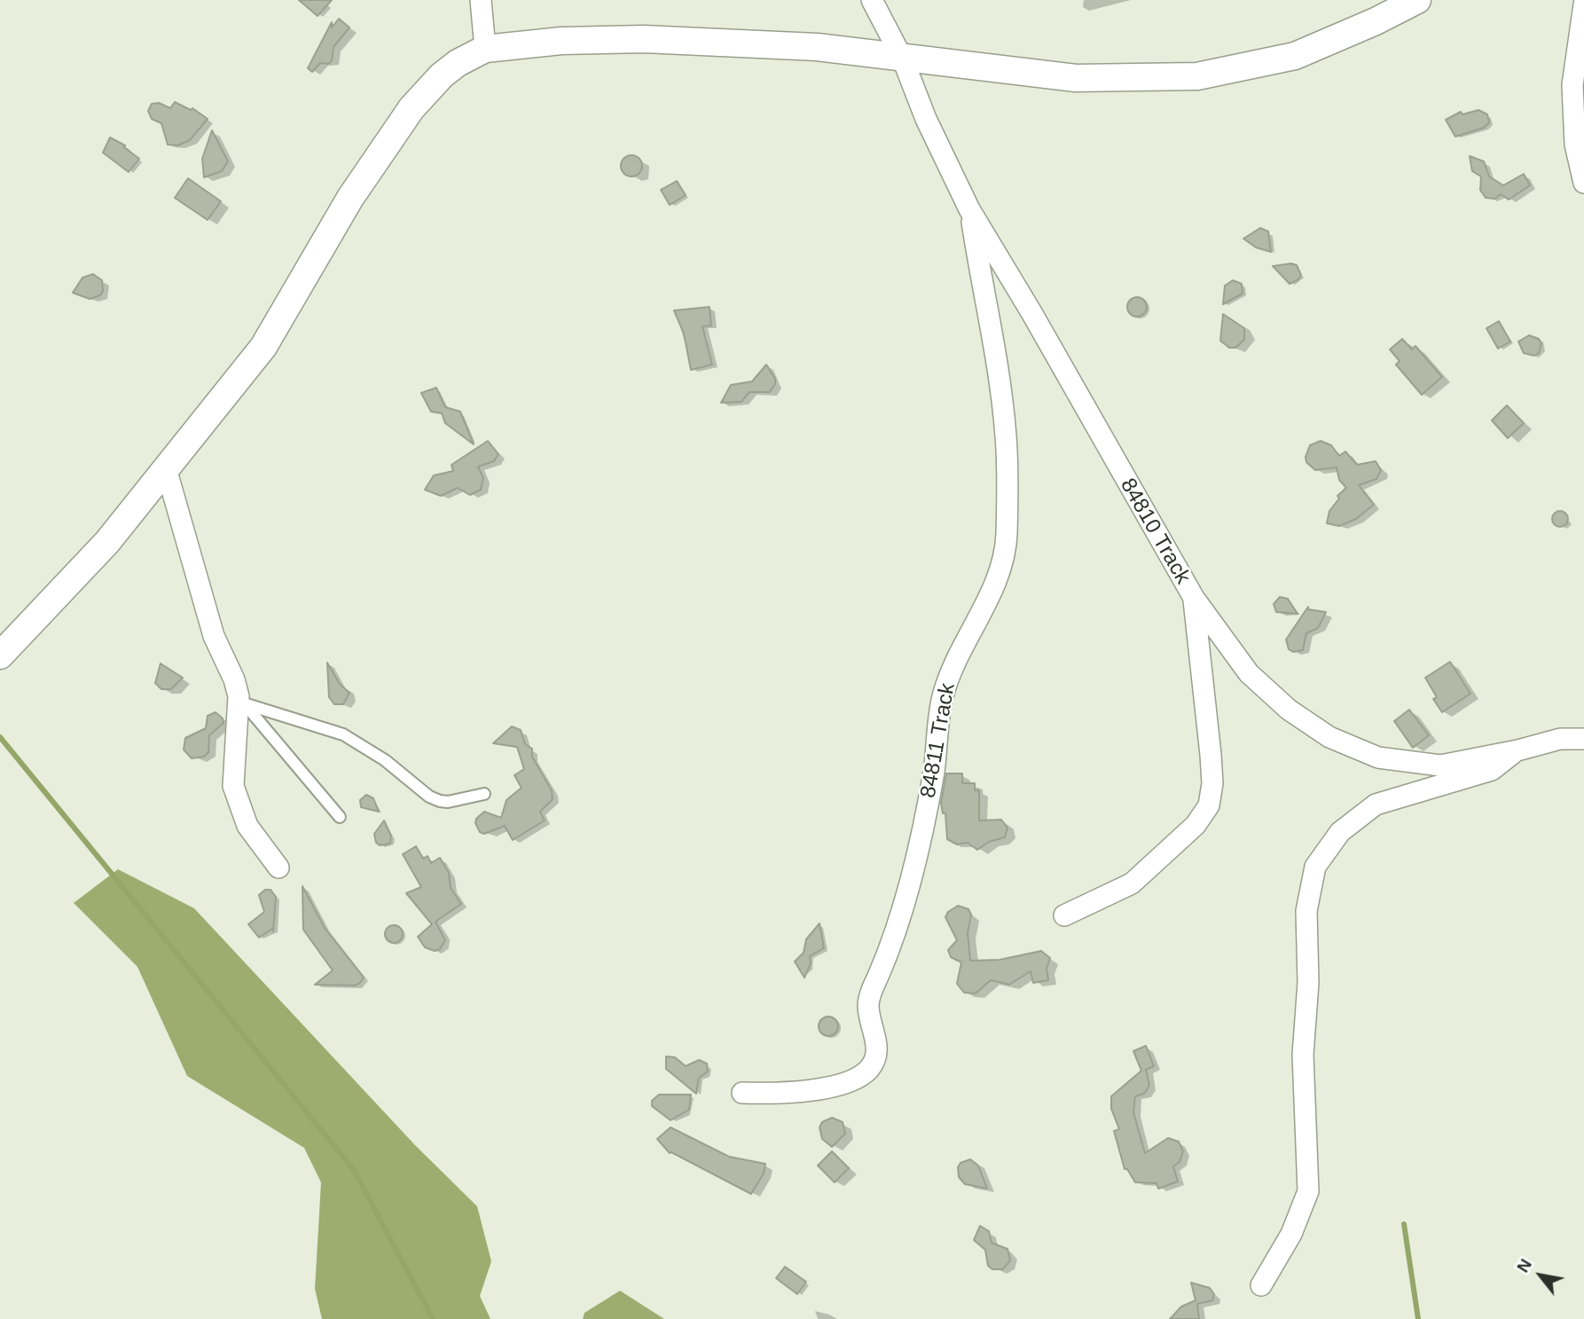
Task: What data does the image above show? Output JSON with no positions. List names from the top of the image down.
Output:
{
  "streets": {
    "street": ["84810 Track", "84811 Track"]
  },
  "crossings": [
    ["84810 Track", "84811 Track"]
  ],
  "north": "top left"
}
